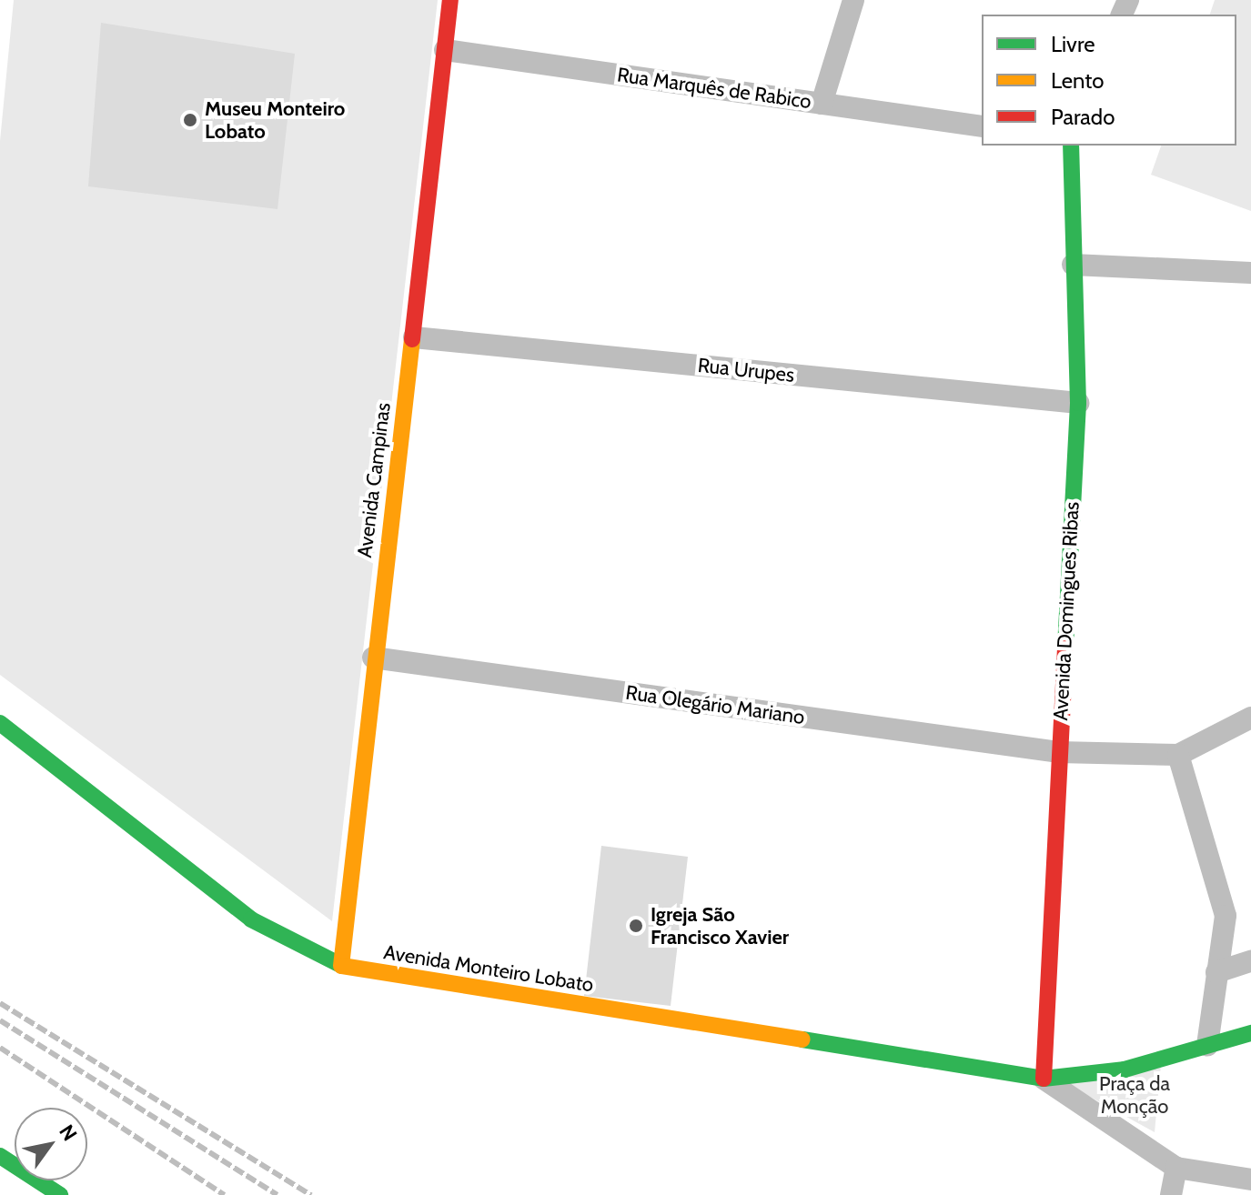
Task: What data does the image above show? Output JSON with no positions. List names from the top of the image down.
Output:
{
  "streets": {
    "street": [
      "Rua Marquês de Rabico",
      "Rua Urupes",
      "Avenida Campinas",
      "Avenida Domingues Ribas",
      "Rua Olegário Mariano",
      "Avenida Monteiro Lobato"
    ]
  },
  "crossings": [
    ["Rua Marquês de Rabico", "Avenida Campinas"],
    ["Rua Urupes", "Avenida Campinas"],
    ["Rua Urupes", "Avenida Domingues Ribas"],
    ["Avenida Campinas", "Rua Olegário Mariano"],
    ["Avenida Campinas", "Avenida Monteiro Lobato"],
    ["Avenida Domingues Ribas", "Rua Olegário Mariano"],
    ["Avenida Domingues Ribas", "Avenida Monteiro Lobato"]
  ],
  "parks": ["Praça da Monção"],
  "places": ["Museu Monteiro Lobato", "Igreja São Francisco Xavier"],
  "legend": ["Livre", "Lento", "Parado"],
  "north": "top right"
}
